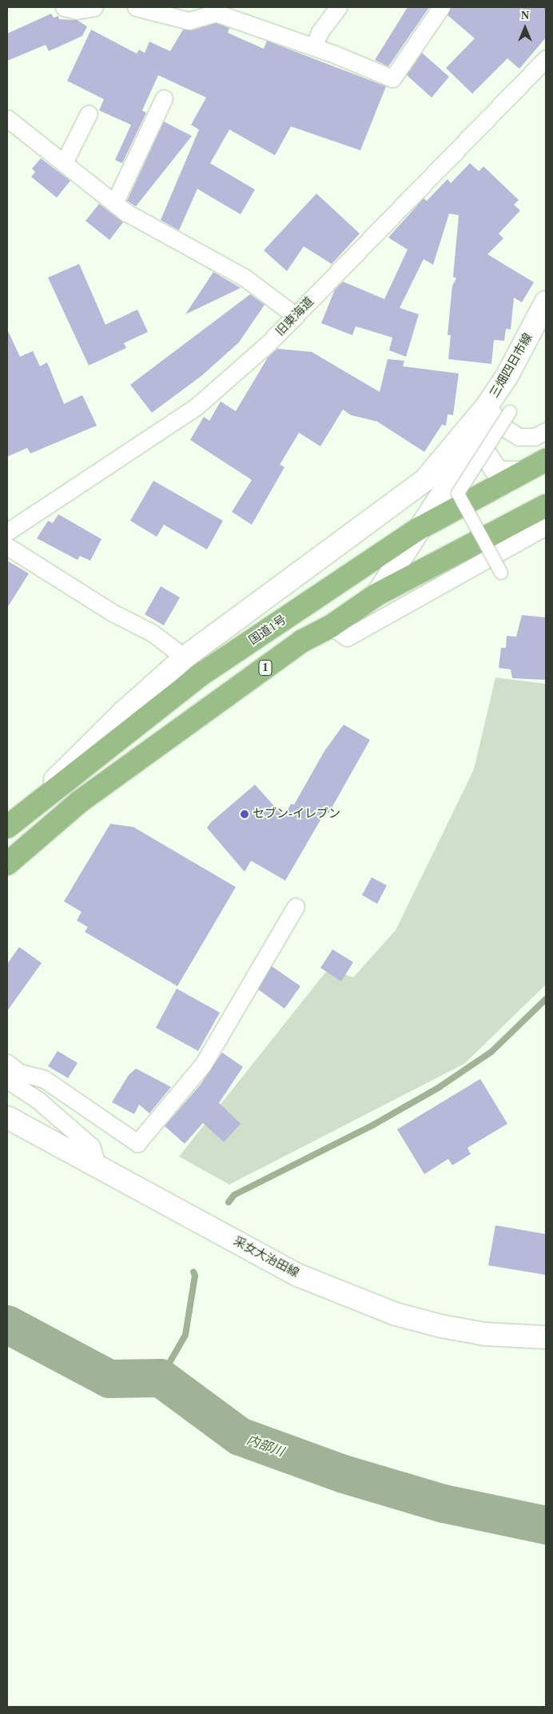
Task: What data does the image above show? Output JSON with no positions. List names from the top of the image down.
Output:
{
  "streets": {
    "highway": ["国道1号", "1"],
    "main road": ["三畑四日市線", "采女大治田線"],
    "street": ["旧東海道"]
  },
  "water": ["内部川"],
  "places": ["セブン-イレブン"],
  "north": "top"
}
